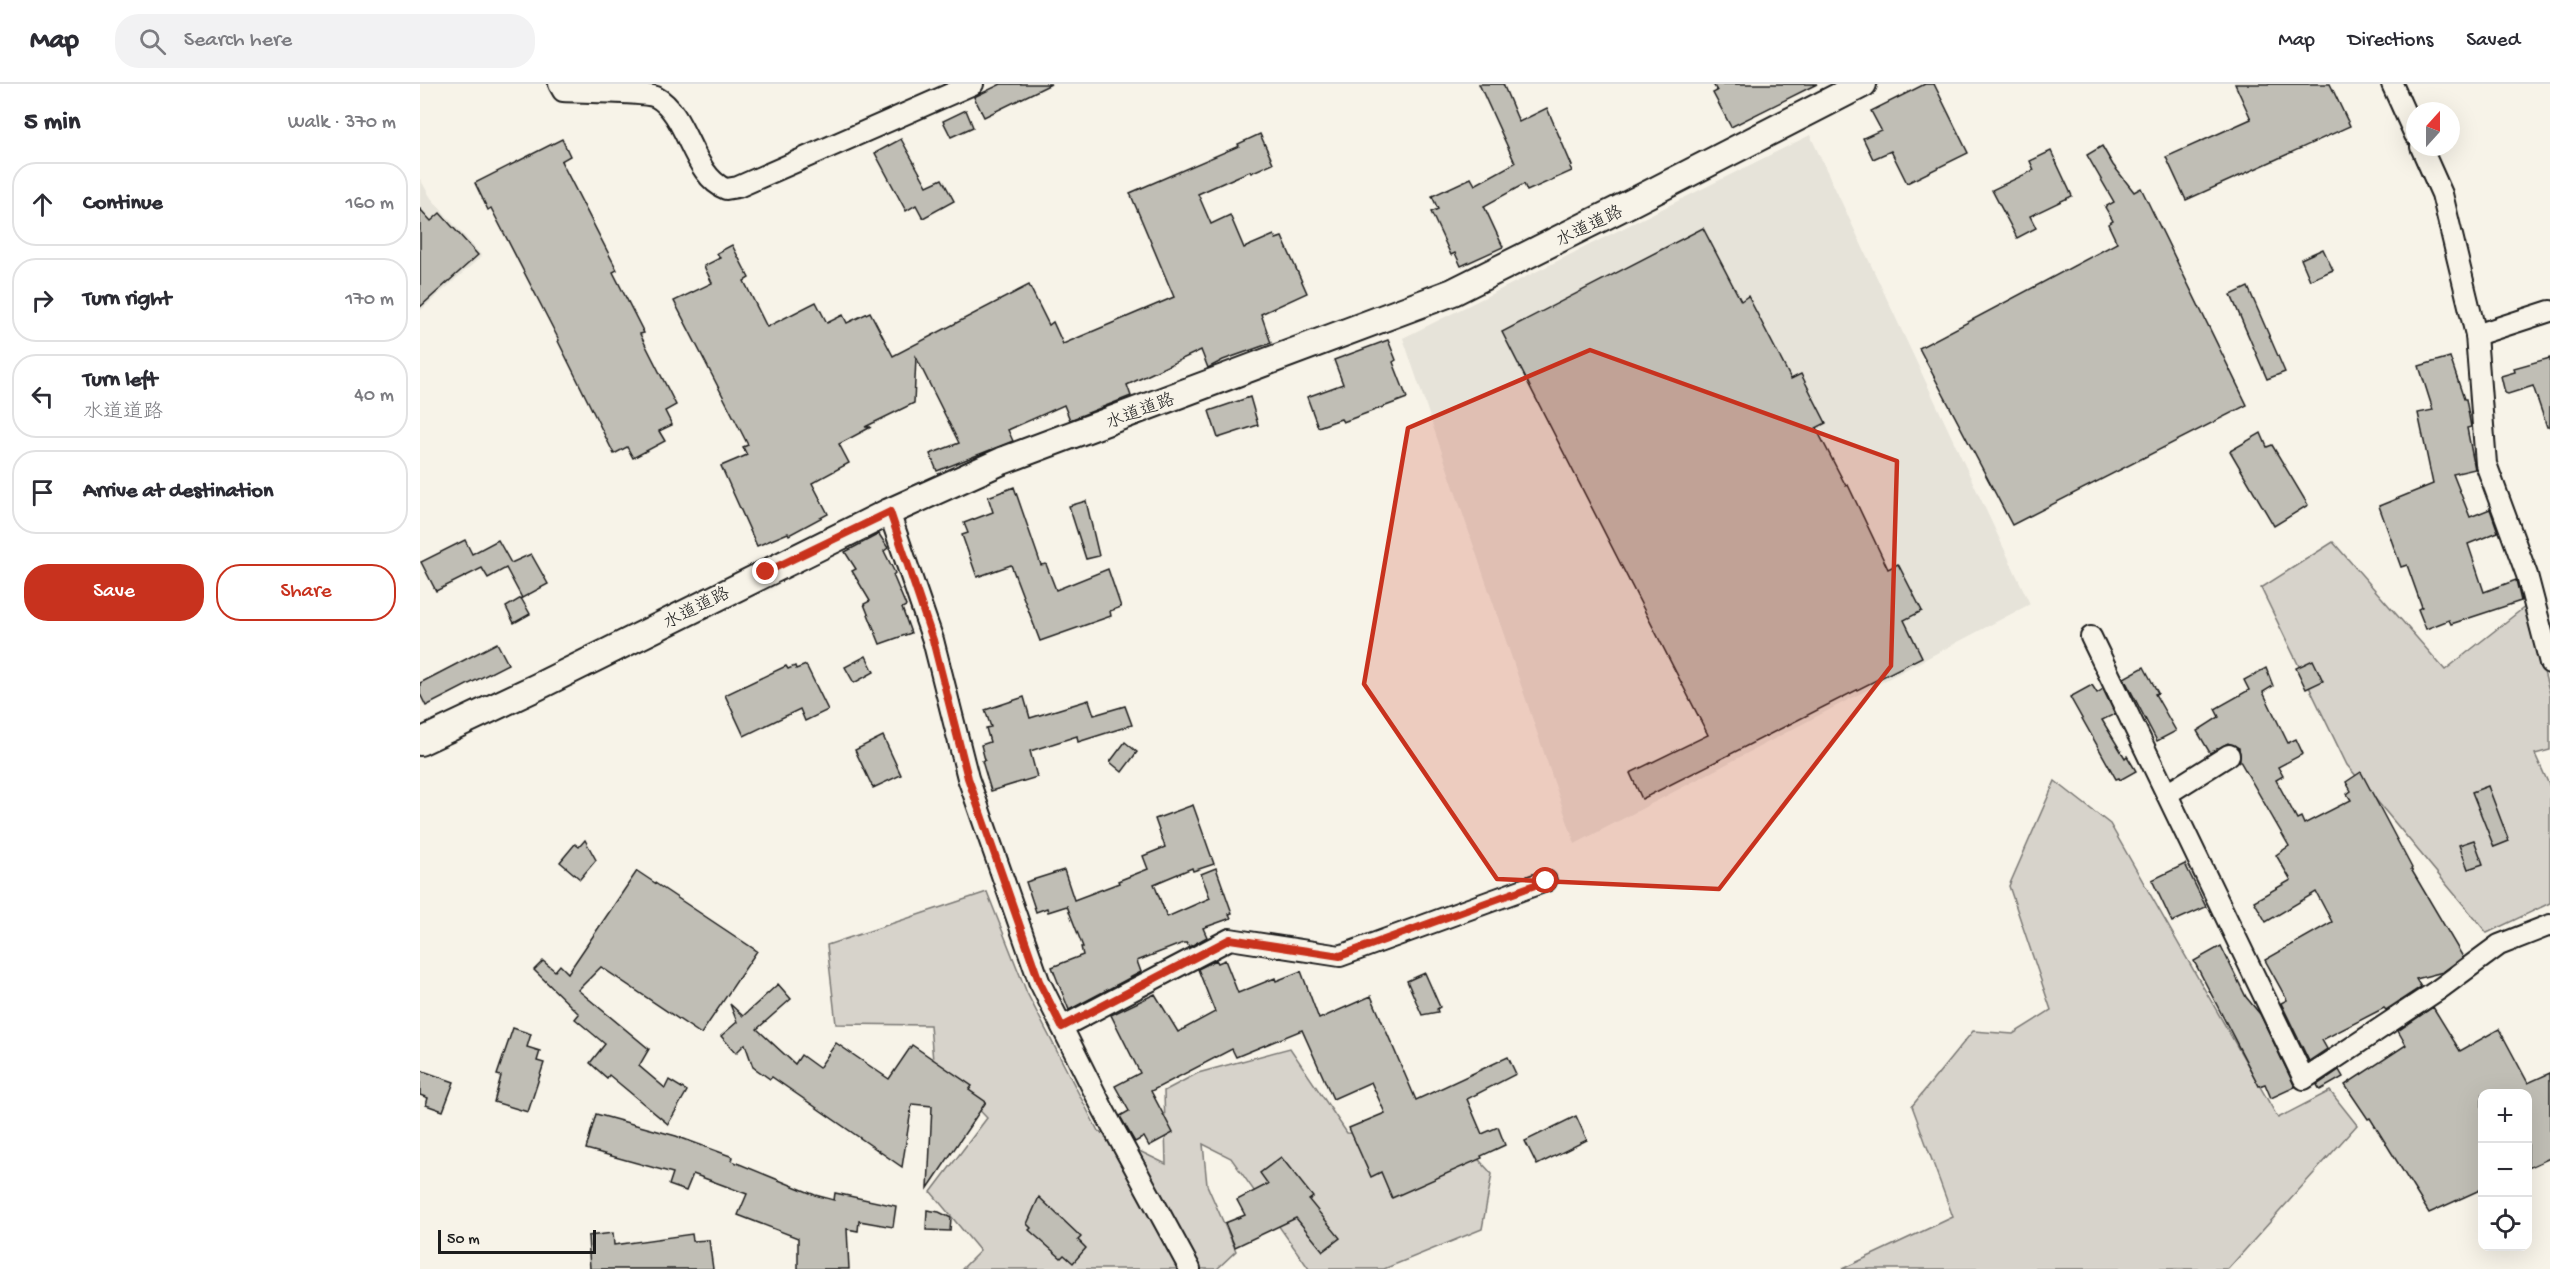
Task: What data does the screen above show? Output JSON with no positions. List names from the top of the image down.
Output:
{
  "streets": {
    "street": ["水道道路"]
  },
  "scale_bar": "50 m",
  "north": "top",
  "page": {
    "header": "Map",
    "search": "Search here",
    "nav": ["Map", "Directions", "Saved"],
    "heading": ["5 min", "Walk · 370 m"],
    "list": [
      ["Continue", "160 m"],
      ["Turn right", "170 m"],
      ["Turn left", "水道道路", "40 m"],
      "Arrive at destination"
    ],
    "buttons": ["Save", "Share"],
    "map_buttons": ["+", "−"],
    "scale": "50 m"
  }
}
